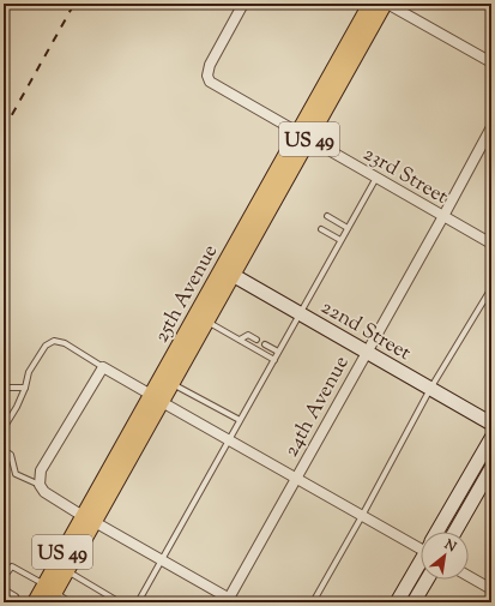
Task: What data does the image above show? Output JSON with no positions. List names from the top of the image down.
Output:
{
  "streets": {
    "main road": ["US 49", "25th Avenue"],
    "street": ["23rd Street", "22nd Street", "24th Avenue"]
  },
  "crossings": [
    ["23rd Street", "25th Avenue"],
    ["23rd Street", "24th Avenue"],
    ["25th Avenue", "22nd Street"],
    ["22nd Street", "24th Avenue"]
  ],
  "north": "top right"
}
